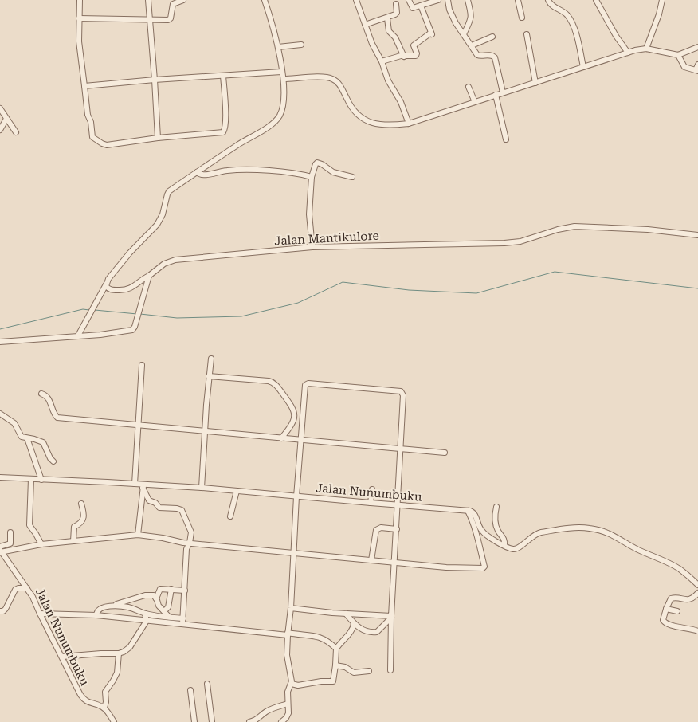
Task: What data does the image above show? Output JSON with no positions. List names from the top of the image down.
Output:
{
  "streets": {
    "street": ["Jalan Mantikulore", "Jalan Nunumbuku"]
  }
}
